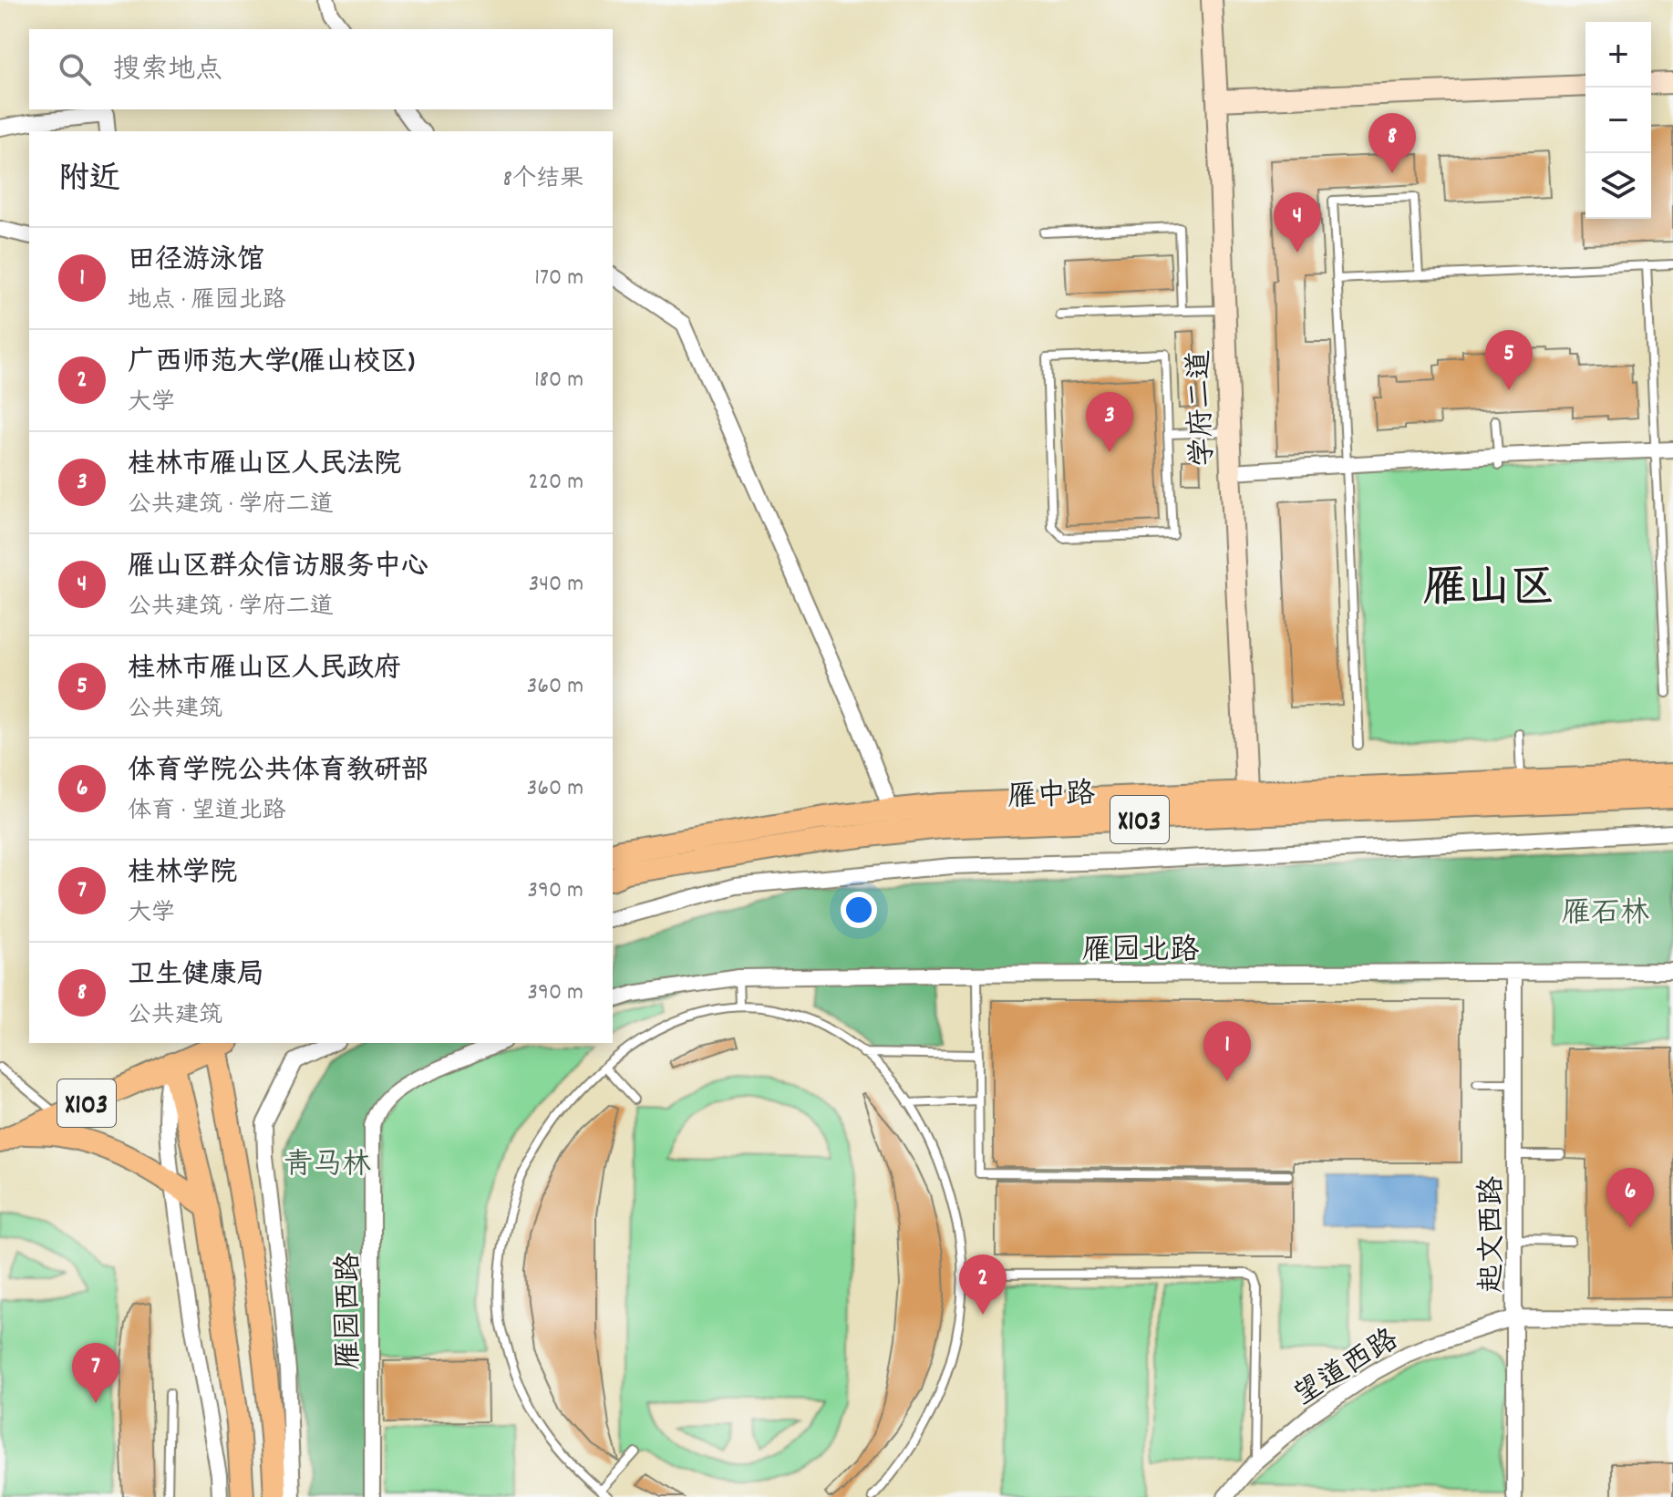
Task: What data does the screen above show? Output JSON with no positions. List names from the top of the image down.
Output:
{
  "streets": {
    "main road": ["雁中路", "X103"],
    "street": [
      "学府二道",
      "雁园北路",
      "起文西路",
      "雁园西路",
      "望道西路"
    ]
  },
  "crossings": [
    ["学府二道", "雁中路"],
    ["雁园北路", "起文西路"],
    ["起文西路", "望道西路"]
  ],
  "districts": ["雁山区"],
  "parks": ["雁石林", "青马林"],
  "page": {
    "map_buttons": ["+", "−"],
    "search": "搜索地点",
    "pins": [
      "8",
      "4",
      "5",
      "3",
      "1",
      "6",
      "2",
      "7"
    ],
    "heading": ["附近", "8个结果"],
    "list": [
      {
        "mark": "1",
        "name": "田径游泳馆",
        "note": "地点 · 雁园北路",
        "value": "170 m"
      },
      {
        "mark": "2",
        "name": "广西师范大学(雁山校区)",
        "note": "大学",
        "value": "180 m"
      },
      {
        "mark": "3",
        "name": "桂林市雁山区人民法院",
        "note": "公共建筑 · 学府二道",
        "value": "220 m"
      },
      {
        "mark": "4",
        "name": "雁山区群众信访服务中心",
        "note": "公共建筑 · 学府二道",
        "value": "340 m"
      },
      {
        "mark": "5",
        "name": "桂林市雁山区人民政府",
        "note": "公共建筑",
        "value": "360 m"
      },
      {
        "mark": "6",
        "name": "体育学院公共体育教研部",
        "note": "体育 · 望道北路",
        "value": "360 m"
      },
      {
        "mark": "7",
        "name": "桂林学院",
        "note": "大学",
        "value": "390 m"
      },
      {
        "mark": "8",
        "name": "卫生健康局",
        "note": "公共建筑",
        "value": "390 m"
      }
    ]
  }
}
